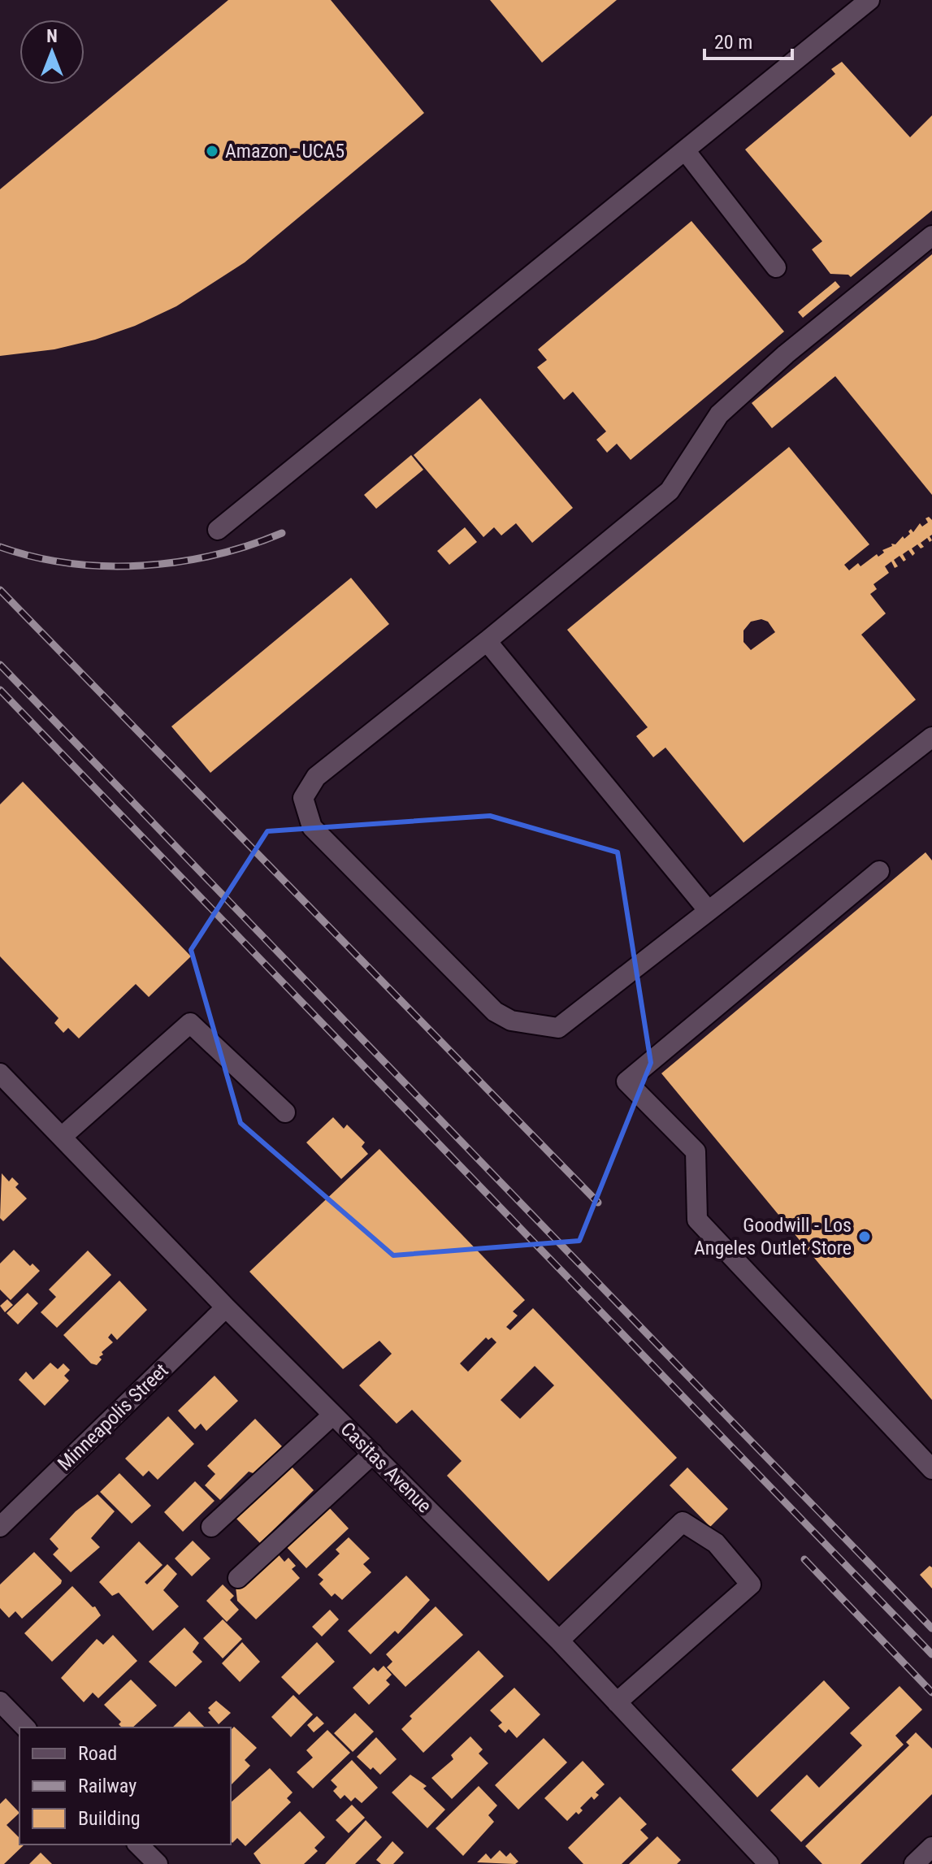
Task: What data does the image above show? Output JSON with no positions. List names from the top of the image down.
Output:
{
  "streets": {
    "street": ["Minneapolis Street", "Casitas Avenue"]
  },
  "crossings": [
    ["Minneapolis Street", "Casitas Avenue"]
  ],
  "places": ["Amazon - UCA5", "Goodwill - Los Angeles Outlet Store"],
  "legend": ["Road", "Railway", "Building"],
  "scale_bar": "20 m",
  "north": "top"
}
